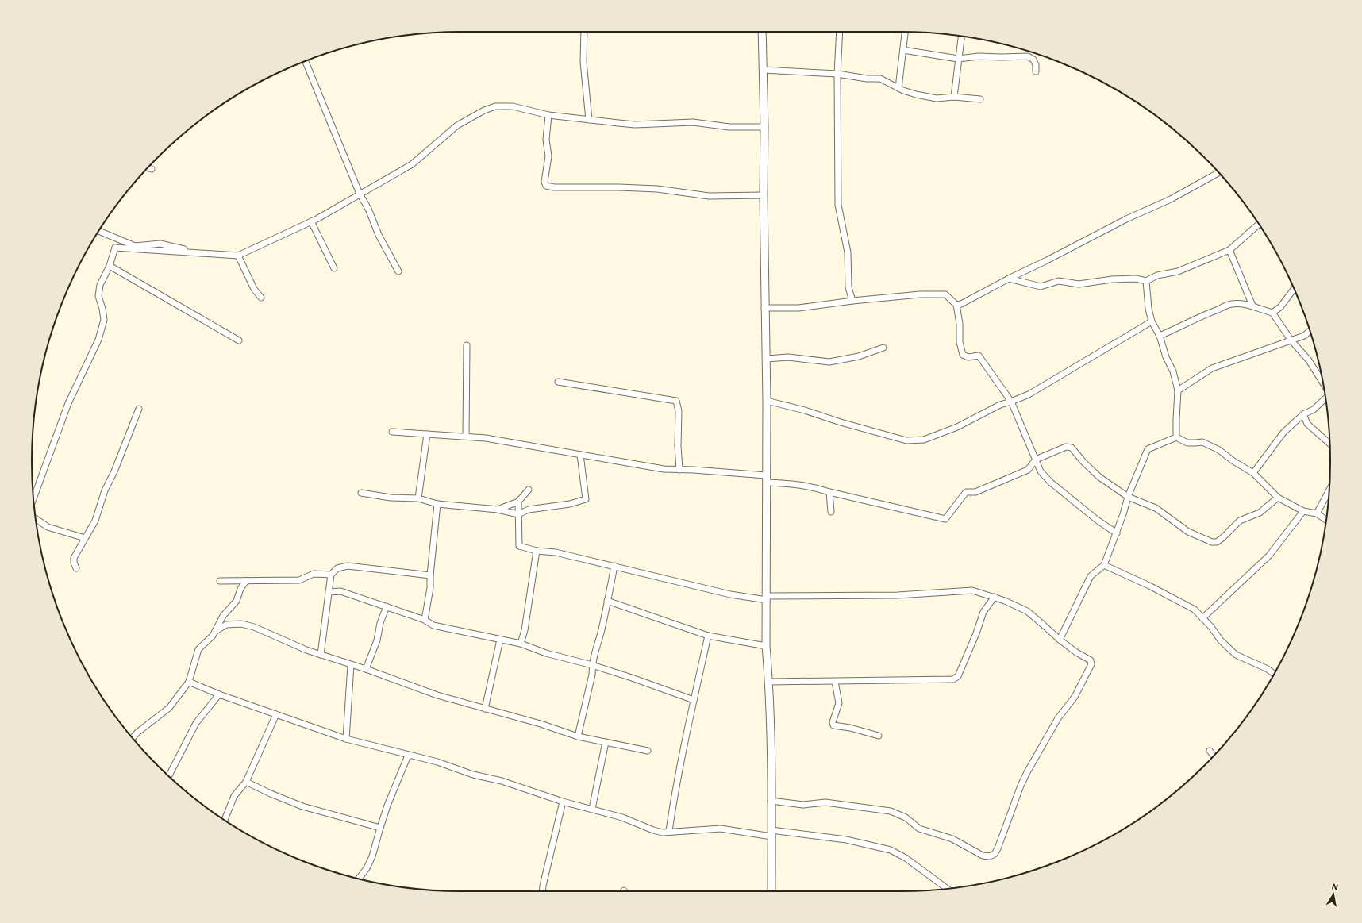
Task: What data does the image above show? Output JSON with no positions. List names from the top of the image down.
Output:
{
  "north": "top"
}
